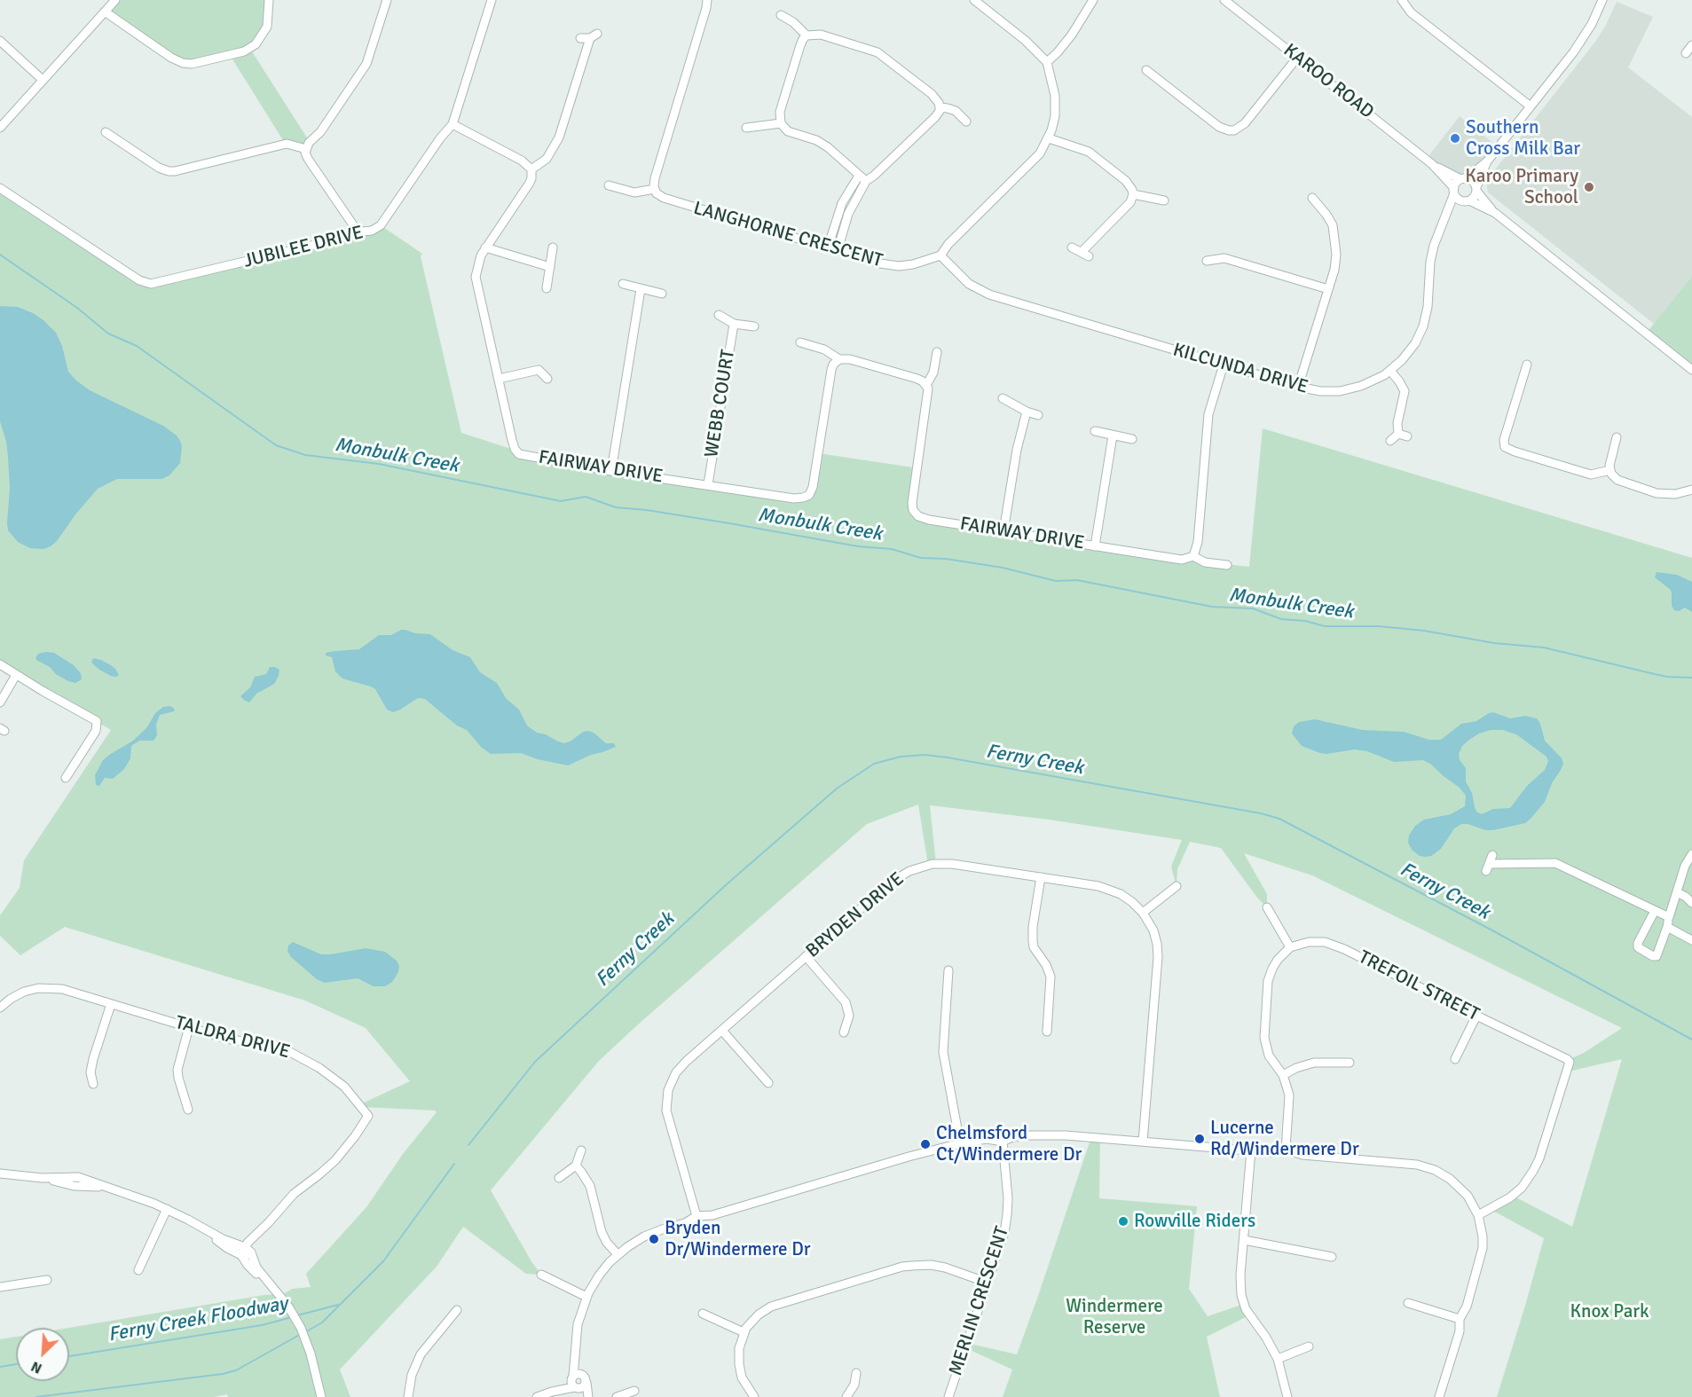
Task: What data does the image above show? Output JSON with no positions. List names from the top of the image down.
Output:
{
  "streets": {
    "street": [
      "KAROO ROAD",
      "LANGHORNE CRESCENT",
      "JUBILEE DRIVE",
      "KILCUNDA DRIVE",
      "WEBB COURT",
      "FAIRWAY DRIVE",
      "BRYDEN DRIVE",
      "TREFOIL STREET",
      "TALDRA DRIVE",
      "MERLIN CRESCENT"
    ]
  },
  "crossings": [
    ["KAROO ROAD", "KILCUNDA DRIVE"],
    ["LANGHORNE CRESCENT", "KILCUNDA DRIVE"],
    ["WEBB COURT", "FAIRWAY DRIVE"]
  ],
  "water": ["Monbulk Creek", "Ferny Creek", "Ferny Creek Floodway"],
  "parks": ["Windermere Reserve", "Knox Park"],
  "places": [
    "Southern Cross Milk Bar",
    "Karoo Primary School",
    "Lucerne Rd/Windermere Dr",
    "Chelmsford Ct/Windermere Dr",
    "Rowville Riders",
    "Bryden Dr/Windermere Dr"
  ],
  "north": "bottom left"
}
